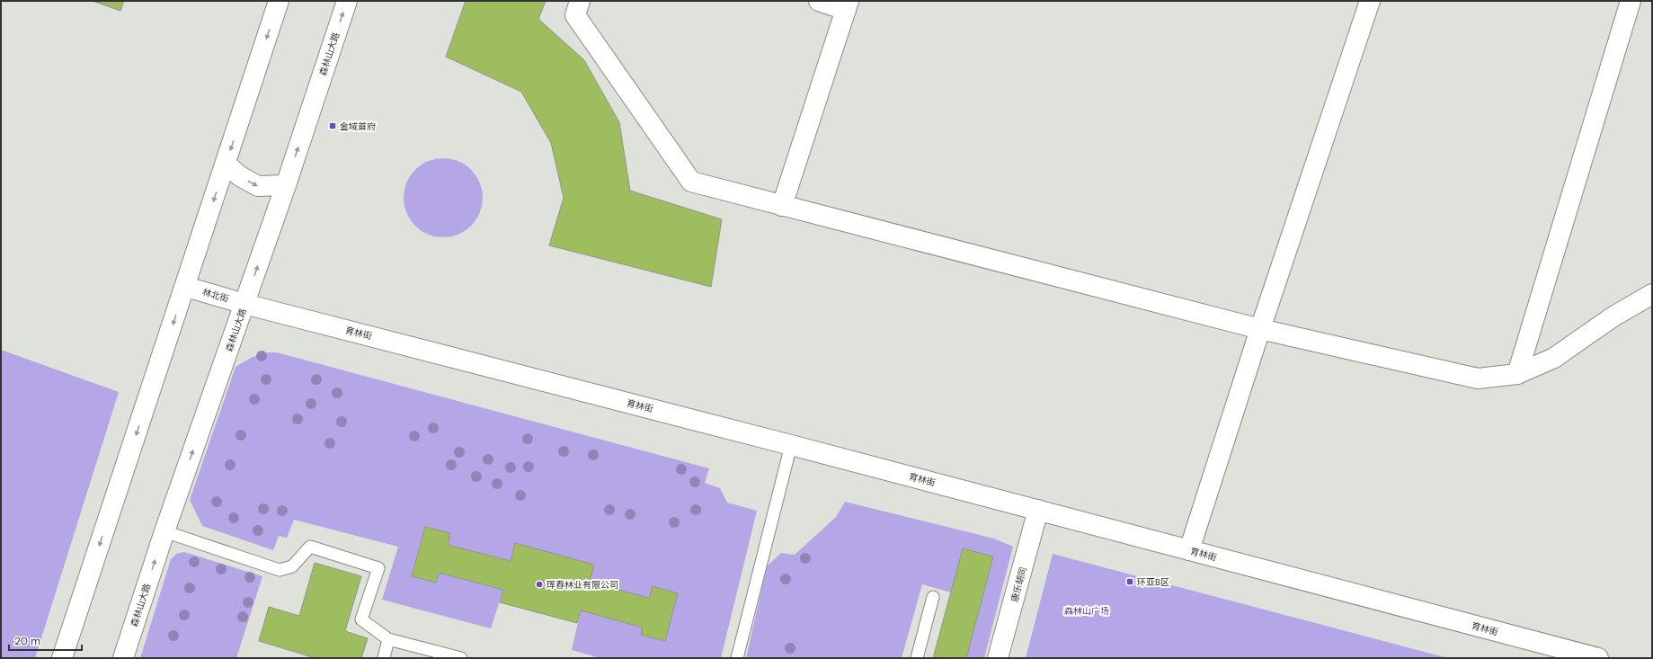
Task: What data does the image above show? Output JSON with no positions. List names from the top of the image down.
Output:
{
  "streets": {
    "street": [
      "森林山大路",
      "林北街",
      "育林街",
      "康乐胡同"
    ]
  },
  "crossings": [
    ["森林山大路", "林北街"],
    ["森林山大路", "育林街"],
    ["林北街", "育林街"],
    ["育林街", "康乐胡同"]
  ],
  "parks": ["森林山广场"],
  "places": {
    "transit": ["金域首府", "环亚B区"],
    "other": ["珲春林业有限公司"]
  },
  "scale_bar": "20 m"
}
